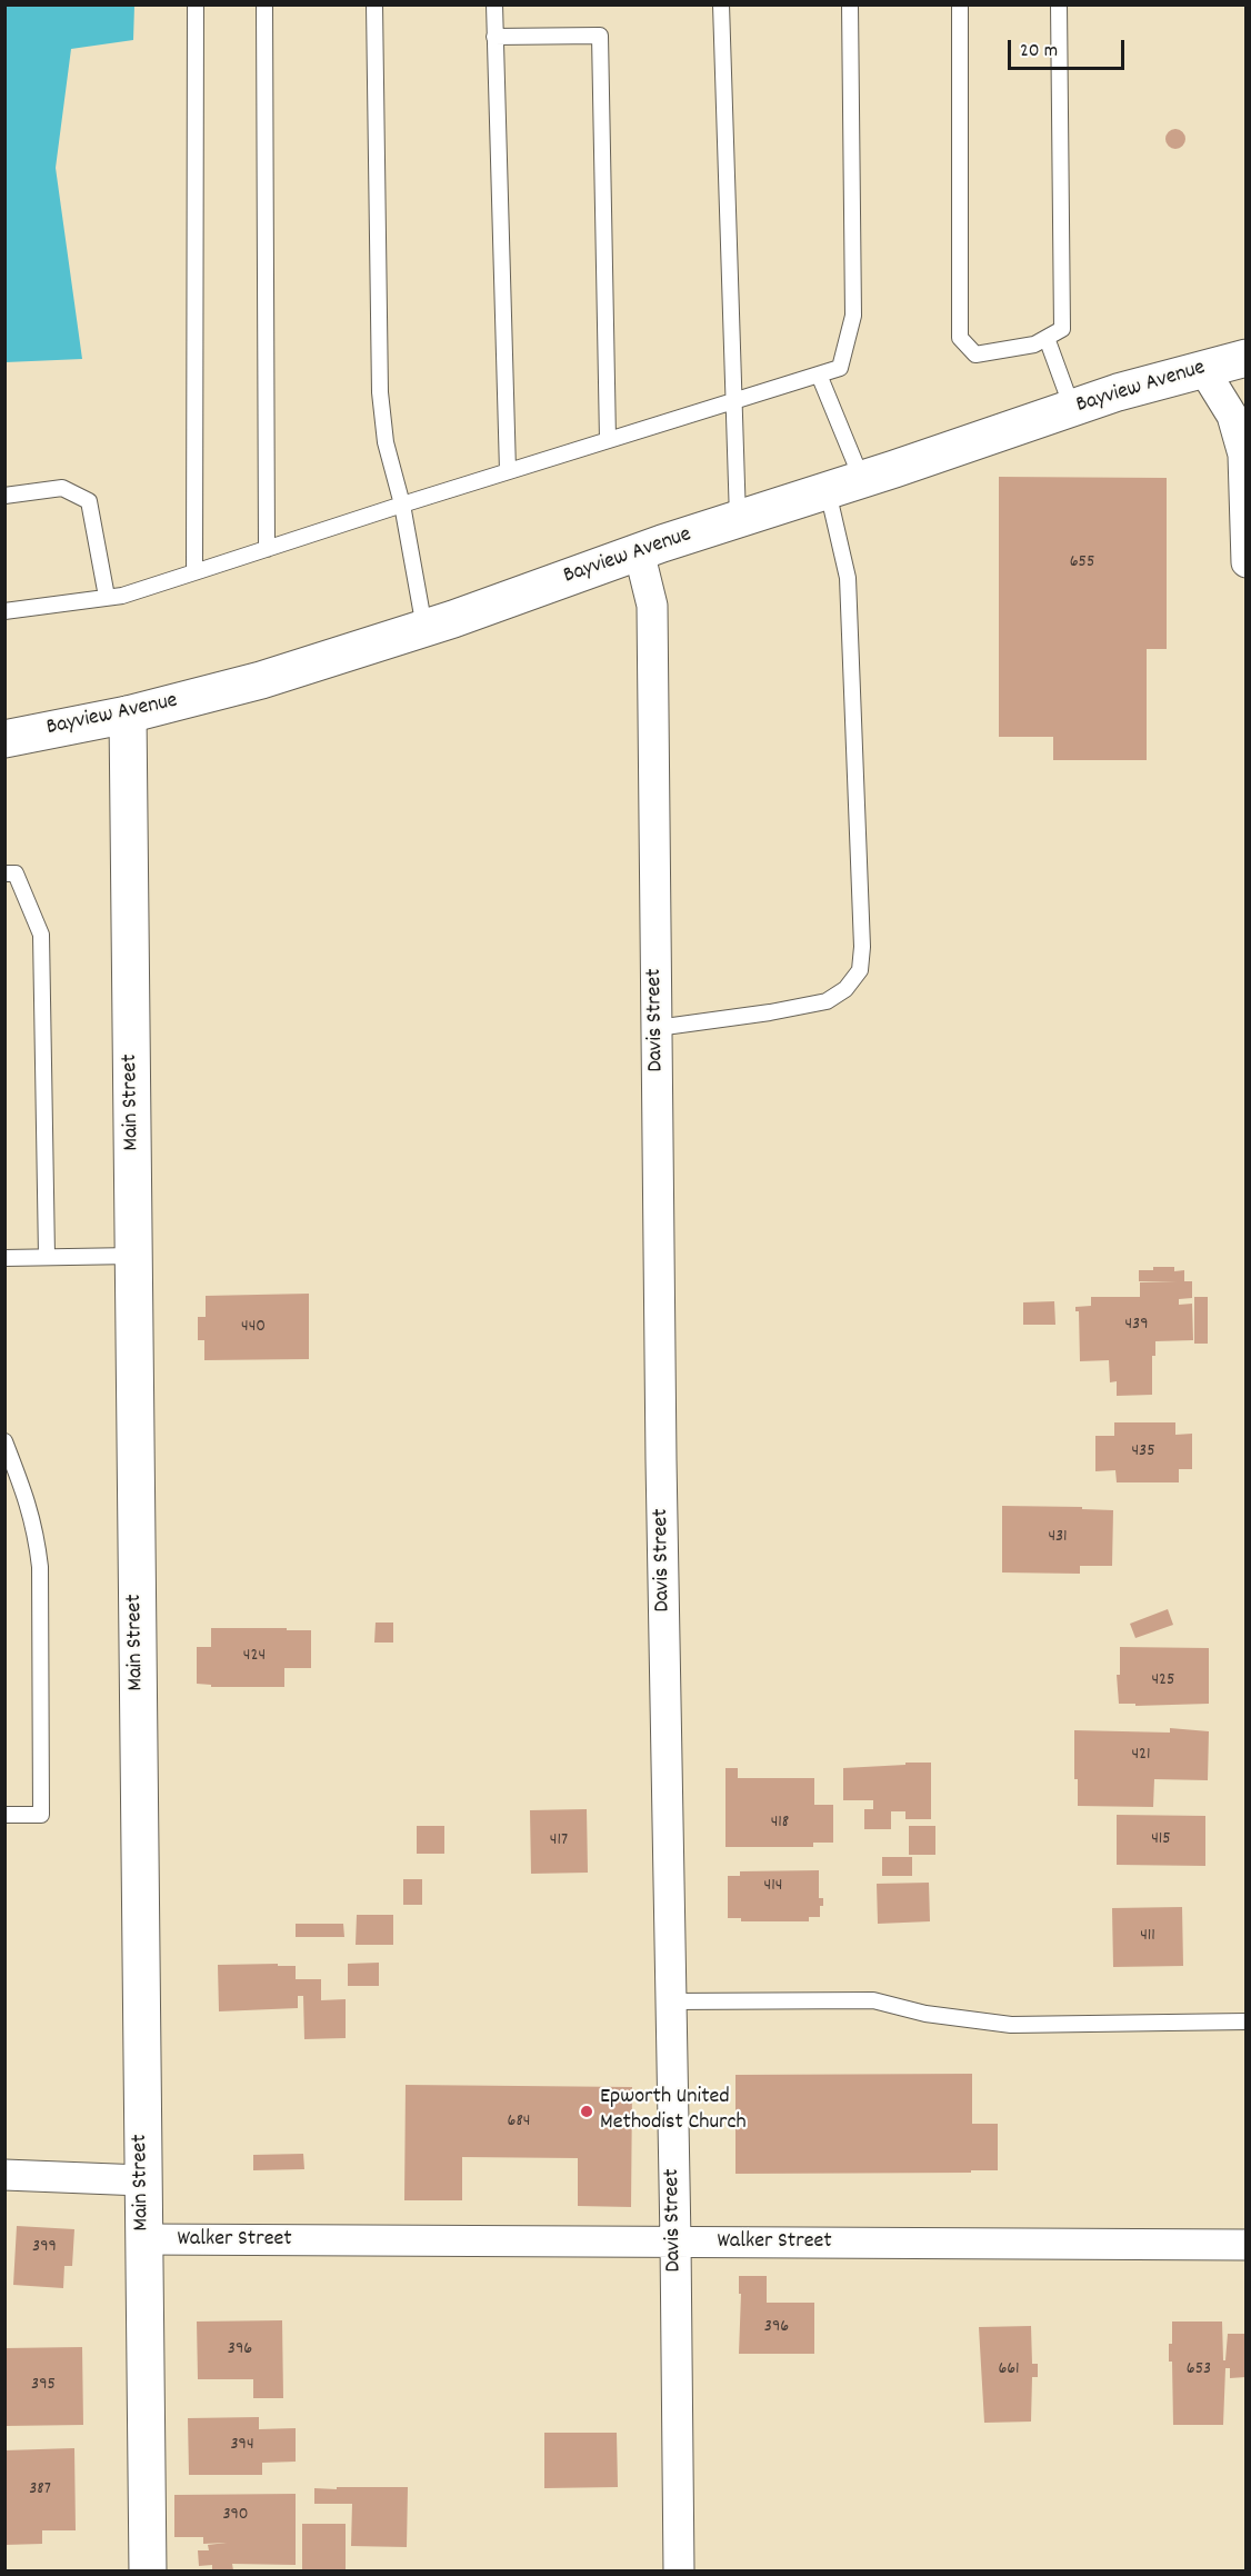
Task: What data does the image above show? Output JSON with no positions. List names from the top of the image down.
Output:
{
  "streets": {
    "street": [
      "Bayview Avenue",
      "Davis Street",
      "Main Street",
      "Walker Street"
    ]
  },
  "crossings": [
    ["Bayview Avenue", "Davis Street"],
    ["Bayview Avenue", "Main Street"],
    ["Davis Street", "Walker Street"],
    ["Main Street", "Walker Street"]
  ],
  "places": ["Epworth United Methodist Church"],
  "house_numbers": [
    "655",
    "439",
    "440",
    "435",
    "431",
    "424",
    "425",
    "421",
    "418",
    "415",
    "417",
    "414",
    "411",
    "684",
    "399",
    "396",
    "396",
    "661",
    "653",
    "395",
    "394",
    "387",
    "390"
  ],
  "scale_bar": "20 m"
}
